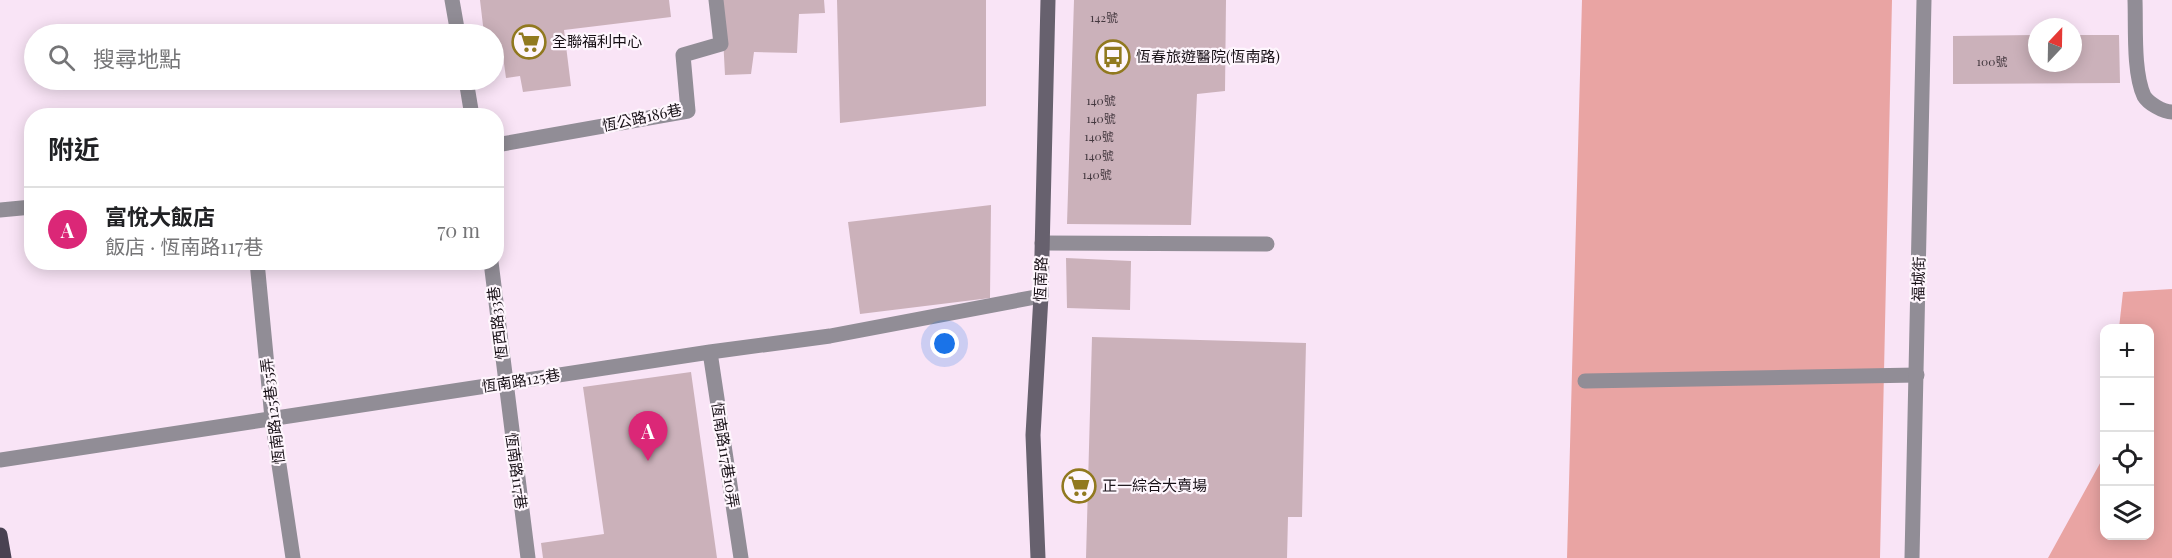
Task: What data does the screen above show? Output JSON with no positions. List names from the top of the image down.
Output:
{
  "streets": {
    "street": [
      "恆公路186巷",
      "恆南路",
      "福城街",
      "恆西路33巷",
      "恆南路125巷",
      "恆南路125巷35弄",
      "恆南路117巷10弄",
      "恆南路117巷"
    ]
  },
  "crossings": [
    ["恆南路", "恆南路125巷"],
    ["恆西路33巷", "恆南路125巷"],
    ["恆西路33巷", "恆南路117巷"],
    ["恆南路125巷", "恆南路125巷35弄"],
    ["恆南路125巷", "恆南路117巷10弄"],
    ["恆南路125巷", "恆南路117巷"]
  ],
  "places": {
    "supermarket": ["全聯福利中心", "正一綜合大賣場"],
    "bus stop": ["恆春旅遊醫院(恆南路)"]
  },
  "house_numbers": [
    "142號",
    "100號",
    "140號",
    "140號",
    "140號",
    "140號",
    "140號"
  ],
  "north": "top",
  "page": {
    "search": "搜尋地點",
    "heading": "附近",
    "list": [
      {
        "mark": "A",
        "name": "富悅大飯店",
        "note": "飯店 · 恆南路117巷",
        "value": "70 m"
      }
    ],
    "map_buttons": ["+", "−"],
    "pins": "A"
  }
}
